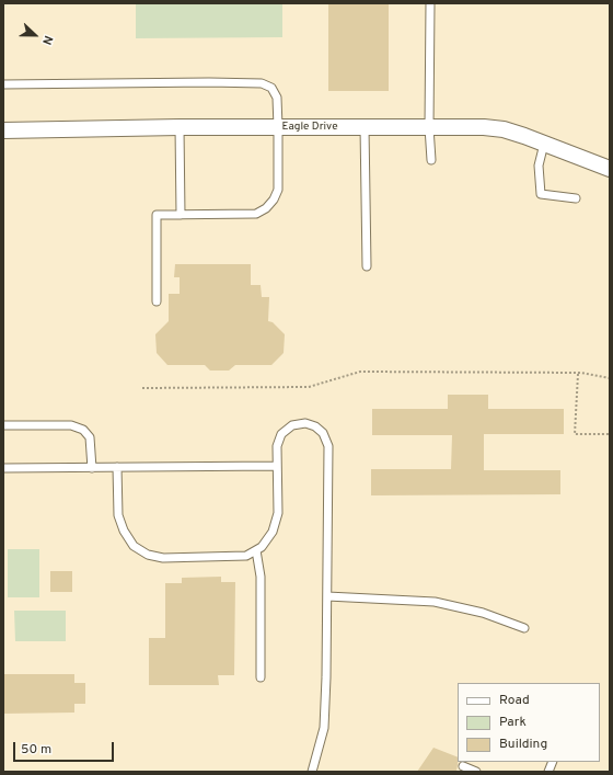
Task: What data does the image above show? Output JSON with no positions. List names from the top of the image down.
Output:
{
  "streets": {
    "street": ["Eagle Drive"]
  },
  "legend": ["Road", "Park", "Building"],
  "scale_bar": "50 m",
  "north": "right"
}
